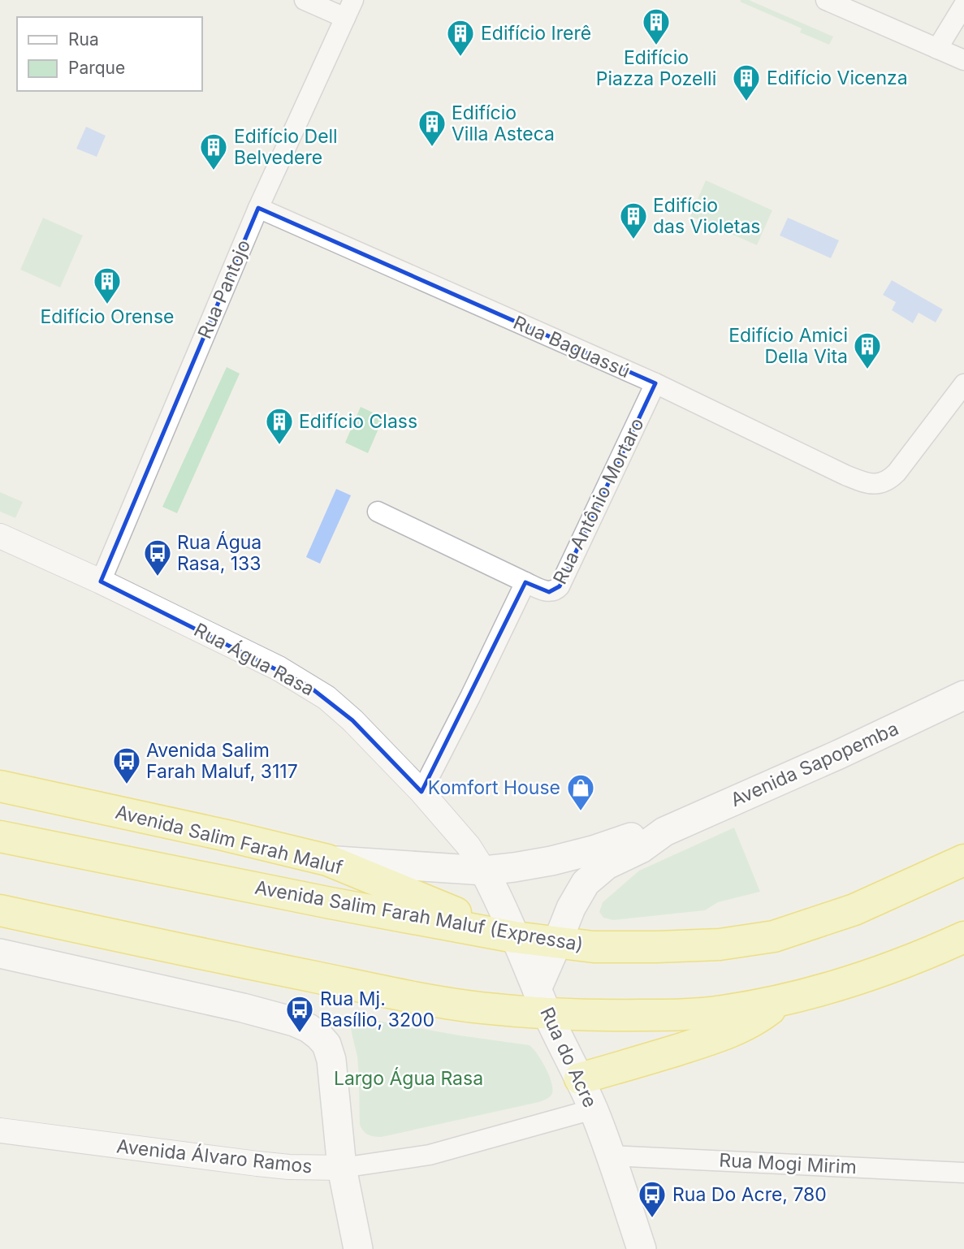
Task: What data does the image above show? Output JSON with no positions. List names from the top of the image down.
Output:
{
  "streets": {
    "highway": ["Avenida Salim Farah Maluf", "Avenida Salim Farah Maluf (Expressa)"],
    "main road": ["Avenida Sapopemba", "Rua do Acre"],
    "street": [
      "Rua Pantojo",
      "Rua Baguassú",
      "Rua Antônio Mortaro",
      "Rua Água Rasa",
      "Avenida Álvaro Ramos",
      "Rua Mogi Mirim"
    ]
  },
  "crossings": [
    ["Rua Pantojo", "Rua Baguassú"],
    ["Rua Pantojo", "Rua Água Rasa"],
    ["Rua Baguassú", "Rua Antônio Mortaro"],
    ["Rua Antônio Mortaro", "Rua Água Rasa"],
    ["Rua Água Rasa", "Avenida Sapopemba"],
    ["Rua Água Rasa", "Rua do Acre"],
    ["Avenida Sapopemba", "Avenida Salim Farah Maluf"],
    ["Avenida Sapopemba", "Avenida Salim Farah Maluf (Expressa)"],
    ["Avenida Sapopemba", "Rua do Acre"],
    ["Avenida Salim Farah Maluf", "Avenida Salim Farah Maluf (Expressa)"],
    ["Avenida Salim Farah Maluf", "Rua do Acre"],
    ["Avenida Salim Farah Maluf (Expressa)", "Rua do Acre"],
    ["Rua do Acre", "Avenida Álvaro Ramos"],
    ["Rua do Acre", "Rua Mogi Mirim"]
  ],
  "parks": ["Largo Água Rasa"],
  "places": {
    "building": [
      "Edifício Piazza Pozelli",
      "Edifício Irerê",
      "Edifício Vicenza",
      "Edifício Villa Asteca",
      "Edifício Dell Belvedere",
      "Edifício das Violetas",
      "Edifício Orense",
      "Edifício Amici Della Vita",
      "Edifício Class"
    ],
    "bus stop": [
      "Rua Água Rasa, 133",
      "Avenida Salim Farah Maluf, 3117",
      "Rua Mj. Basílio, 3200",
      "Rua Do Acre, 780"
    ],
    "shop": ["Komfort House"]
  },
  "legend": ["Rua", "Parque"]
}
